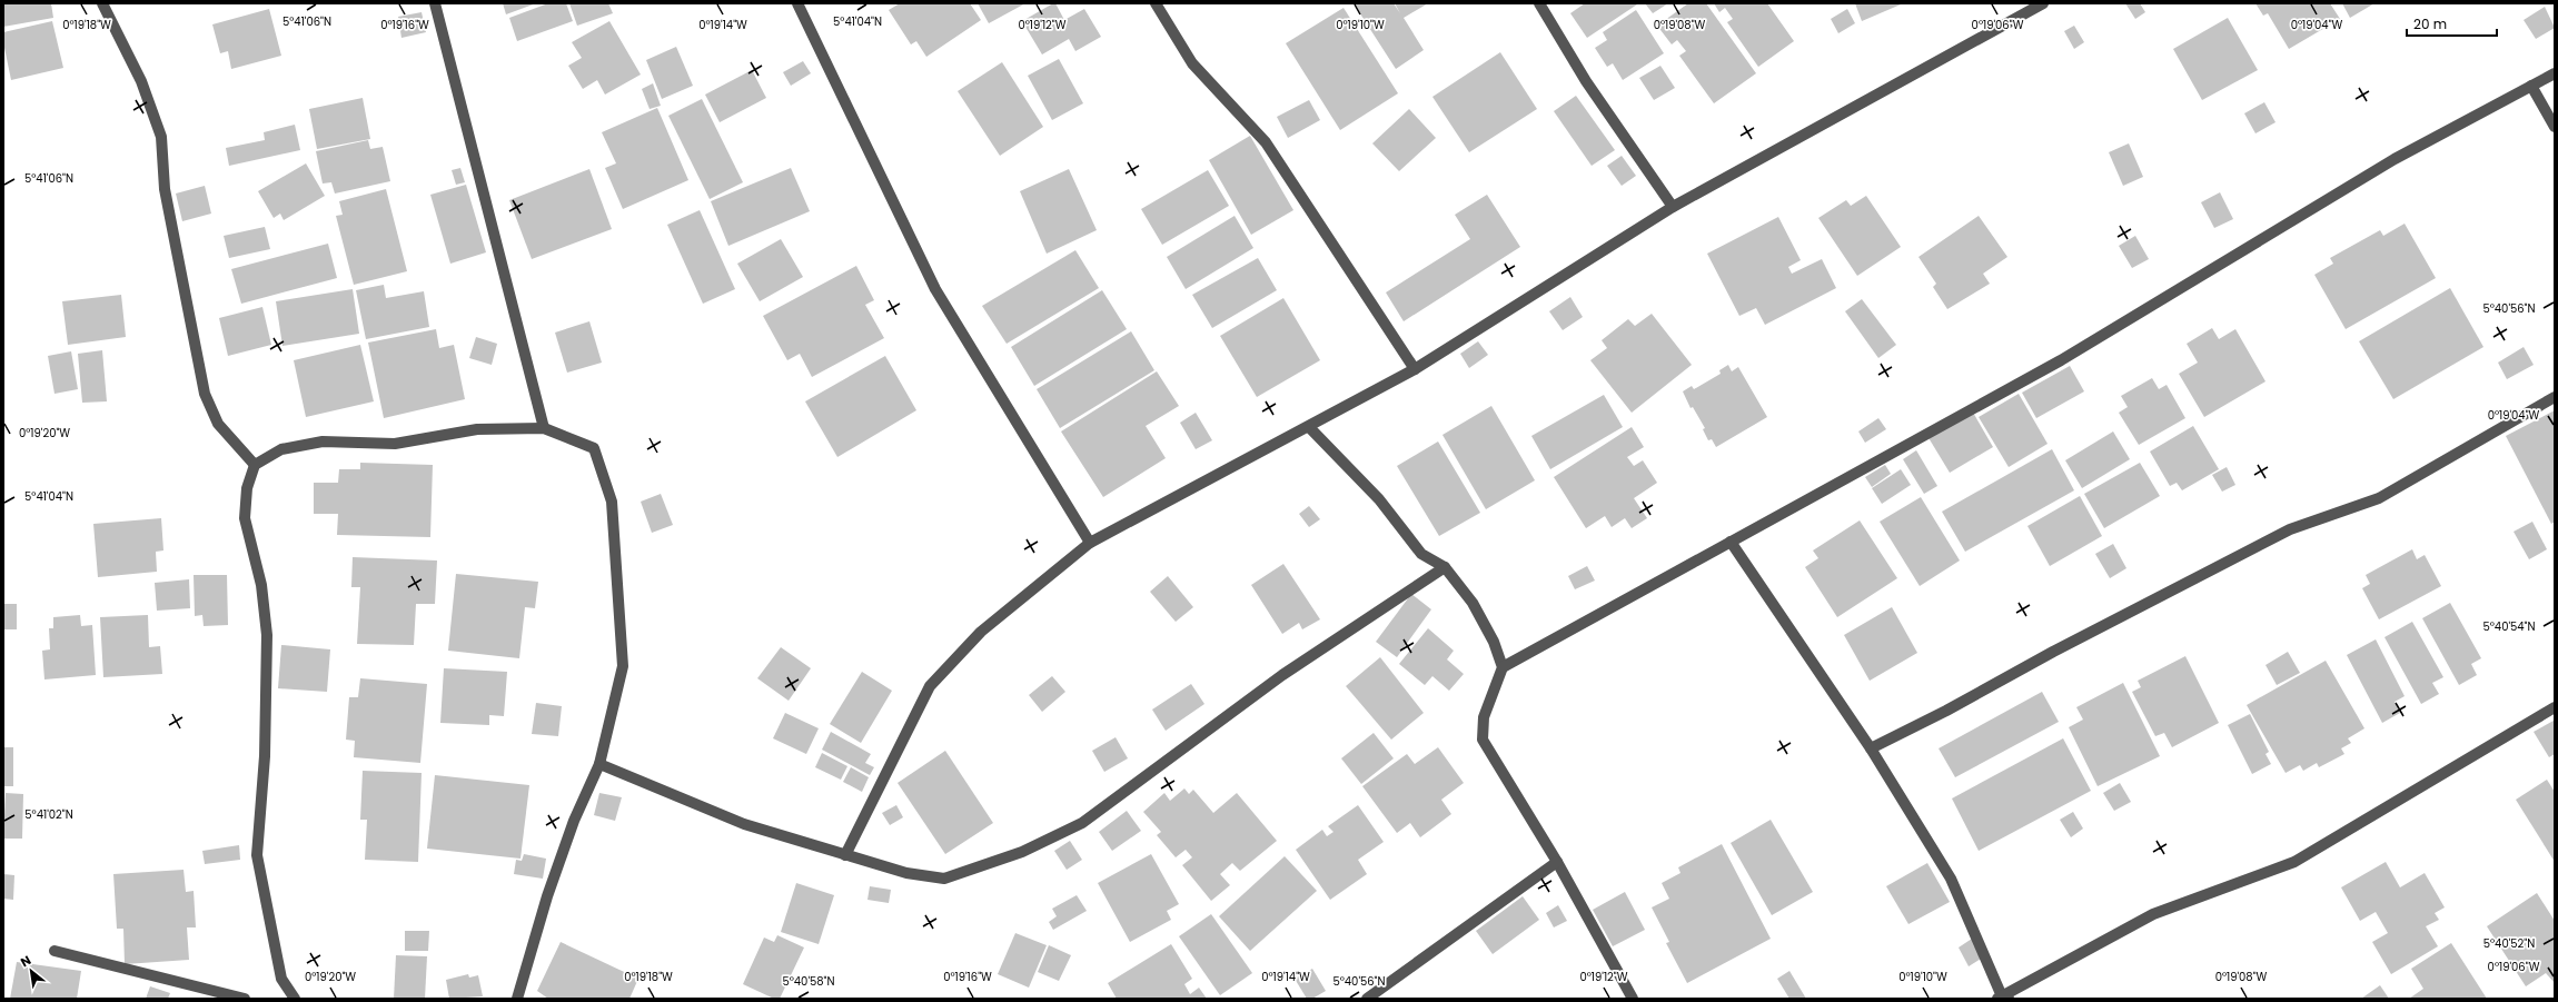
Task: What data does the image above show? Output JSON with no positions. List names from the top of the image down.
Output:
{
  "scale_bar": "20 m",
  "north": "top left",
  "coordinates": [
    "5°41'04\"N",
    "5°41'06\"N",
    "0°19'18\"W",
    "0°19'16\"W",
    "0°19'14\"W",
    "0°19'12\"W",
    "0°19'10\"W",
    "0°19'08\"W",
    "0°19'06\"W",
    "0°19'04\"W",
    "5°40'56\"N",
    "0°19'20\"W",
    "5°40'54\"N",
    "5°41'02\"N",
    "5°40'52\"N",
    "5°40'58\"N"
  ]
}
